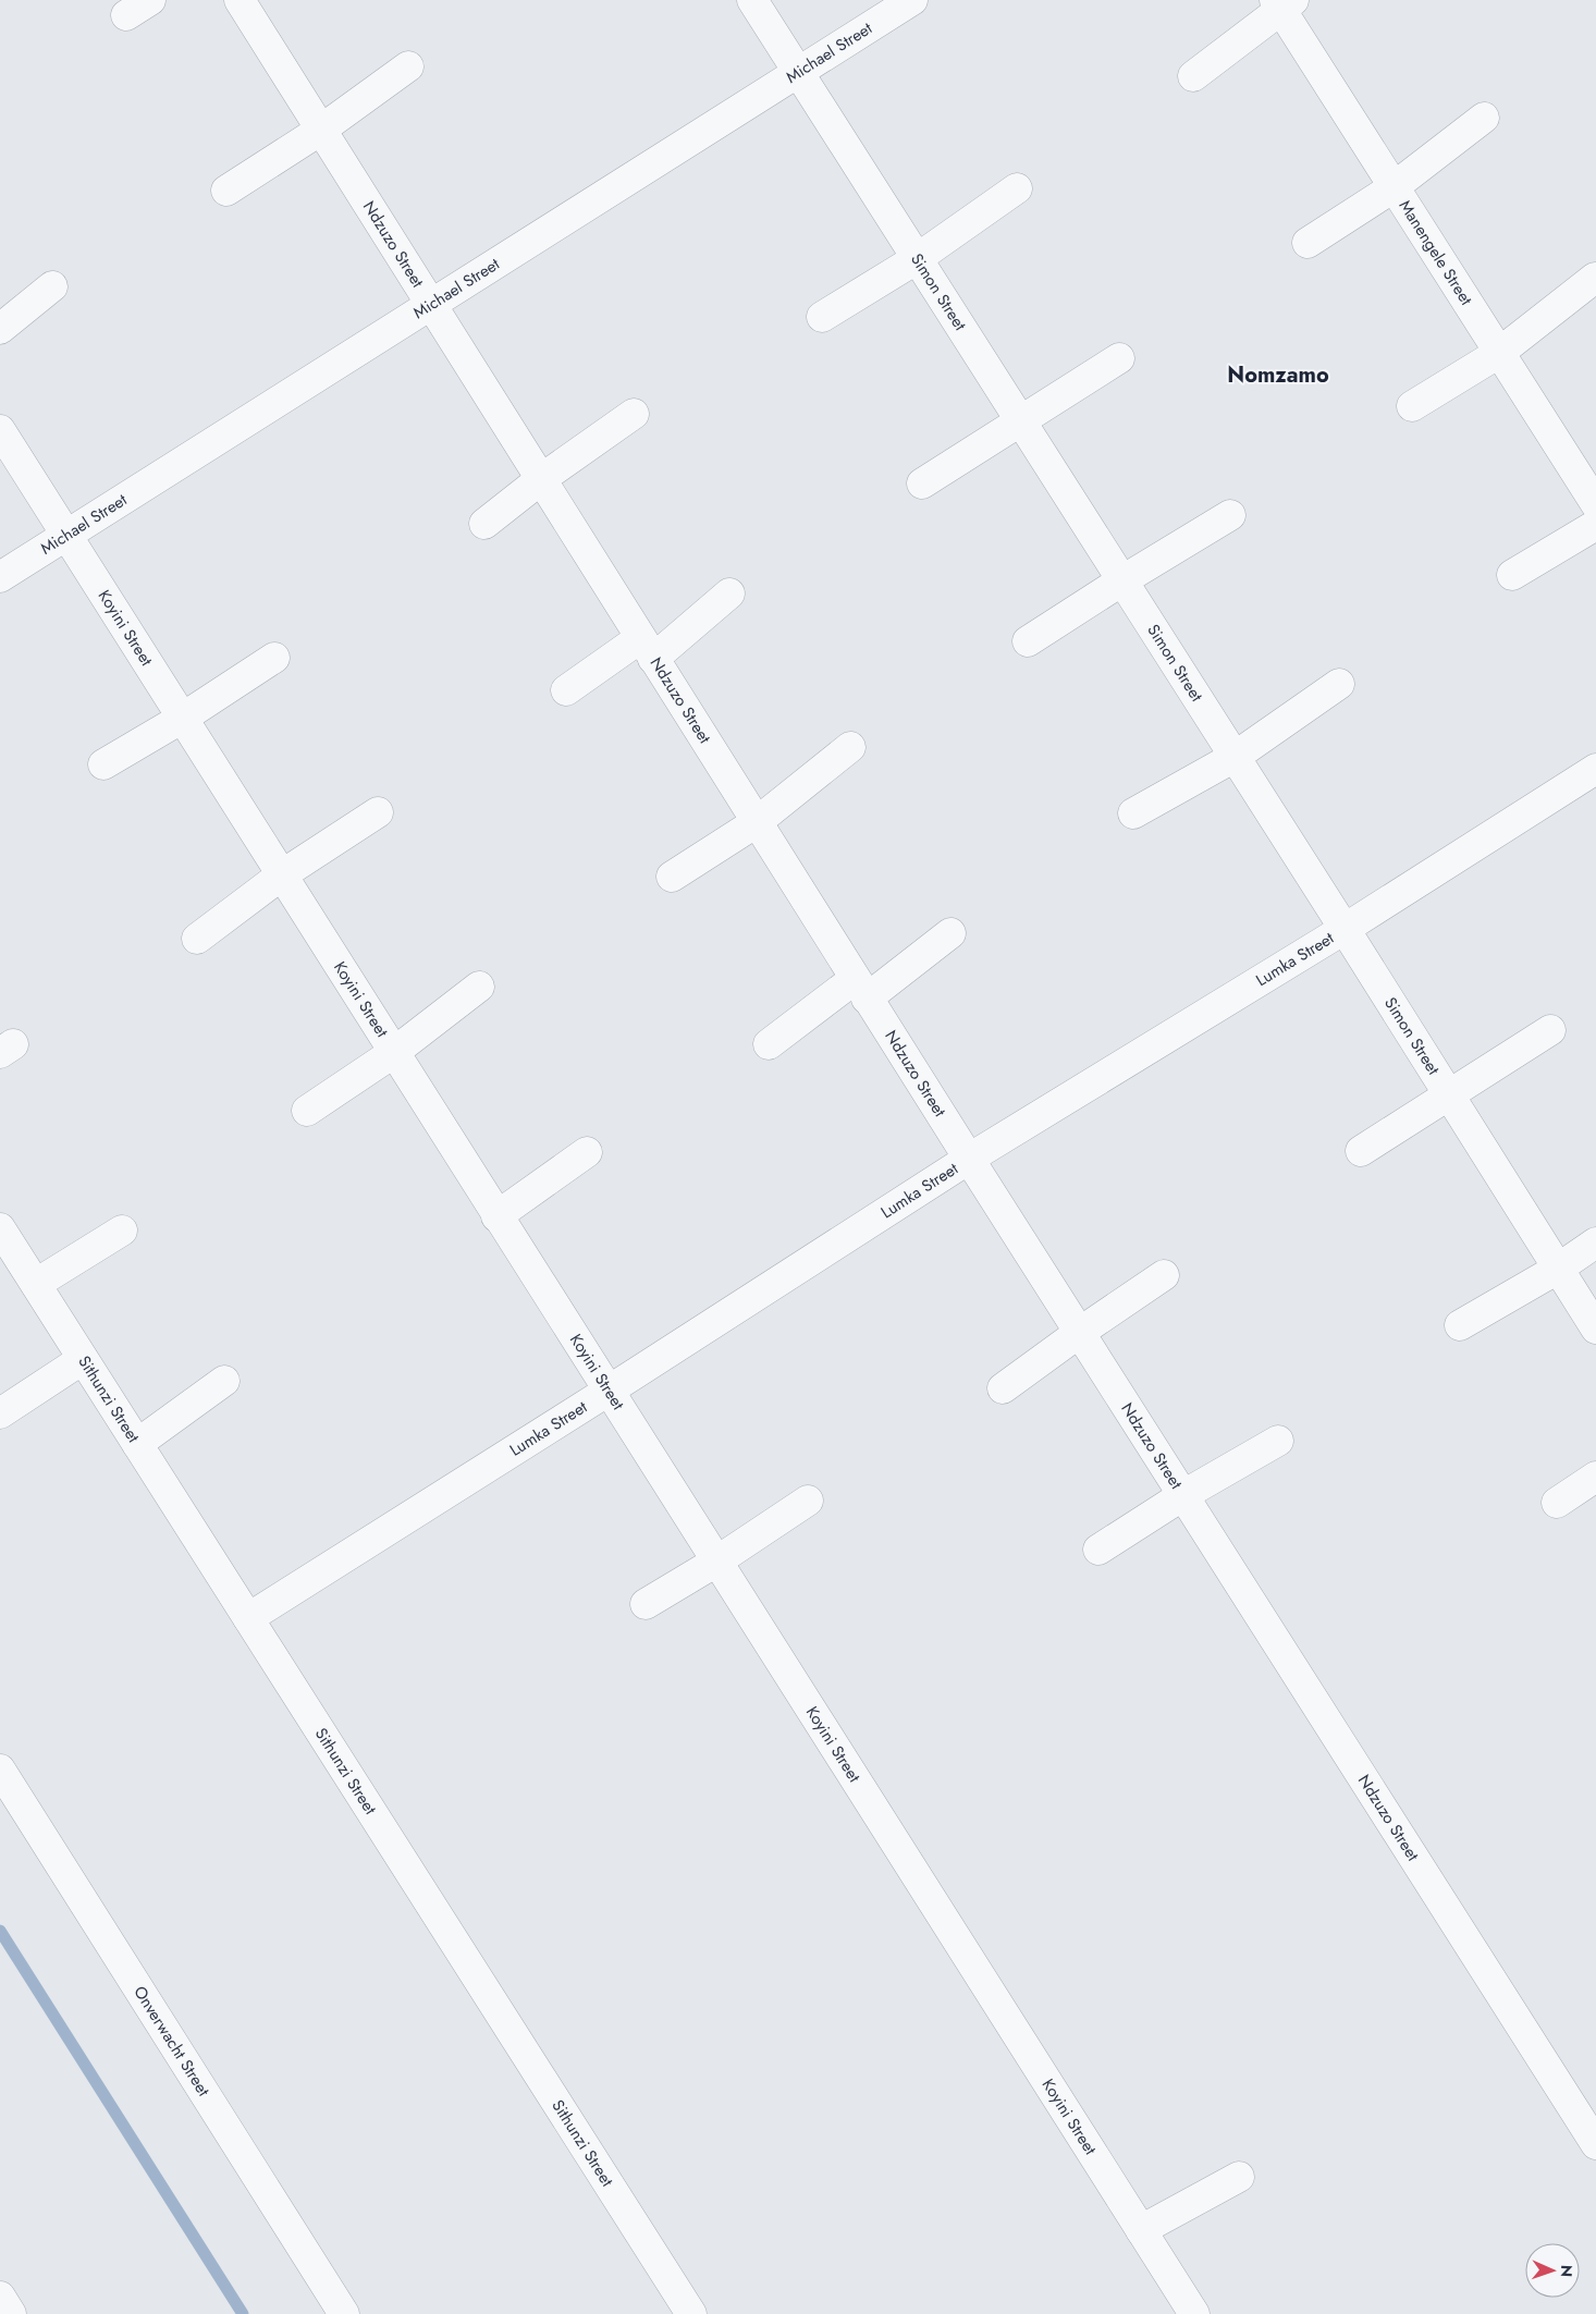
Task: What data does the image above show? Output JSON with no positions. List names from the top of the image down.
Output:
{
  "streets": {
    "street": [
      "Michael Street",
      "Ndzuzo Street",
      "Manengele Street",
      "Simon Street",
      "Koyini Street",
      "Lumka Street",
      "Sithunzi Street",
      "Onverwacht Street"
    ]
  },
  "crossings": [
    ["Michael Street", "Ndzuzo Street"],
    ["Michael Street", "Simon Street"],
    ["Michael Street", "Koyini Street"],
    ["Ndzuzo Street", "Lumka Street"],
    ["Simon Street", "Lumka Street"],
    ["Koyini Street", "Lumka Street"],
    ["Lumka Street", "Sithunzi Street"]
  ],
  "districts": ["Nomzamo"],
  "north": "right"
}
